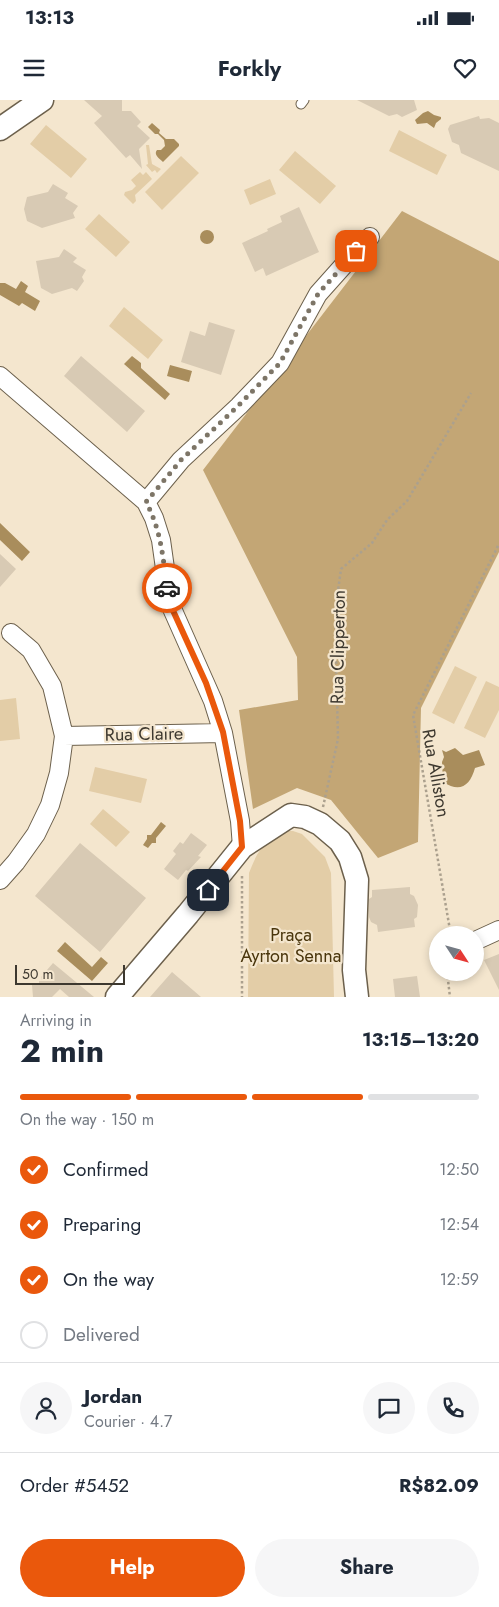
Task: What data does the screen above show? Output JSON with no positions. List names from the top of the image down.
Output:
{
  "streets": {
    "street": ["Rua Claire"],
    "path": ["Rua Clipperton", "Rua Alliston"]
  },
  "parks": ["Praça Ayrton Senna"],
  "scale_bar": "50 m",
  "north": "bottom right",
  "page": {
    "status": "13:13",
    "header": "Forkly",
    "scale": "50 m",
    "heading": ["2 min", "Arriving in", "13:15–13:20"],
    "panel": [
      "Jordan",
      "Courier · 4.7",
      "Order #5452",
      "R$82.09"
    ],
    "bar": "On the way · 150 m",
    "list": [
      ["Confirmed", "12:50"],
      ["Preparing", "12:54"],
      ["On the way", "12:59"],
      "Delivered"
    ],
    "buttons": ["Help", "Share"]
  }
}
